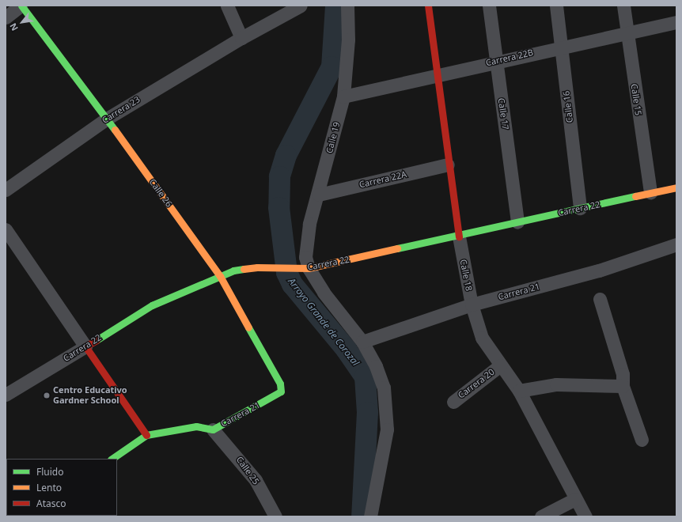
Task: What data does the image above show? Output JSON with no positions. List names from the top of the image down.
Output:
{
  "streets": {
    "street": [
      "Carrera 22B",
      "Calle 15",
      "Calle 16",
      "Carrera 23",
      "Calle 17",
      "Calle 19",
      "Carrera 22A",
      "Calle 26",
      "Carrera 22",
      "Calle 18",
      "Carrera 21",
      "Carrera 20",
      "Calle 25"
    ]
  },
  "crossings": [
    ["Carrera 22B", "Calle 15"],
    ["Carrera 22B", "Calle 16"],
    ["Carrera 22B", "Calle 17"],
    ["Carrera 22B", "Calle 19"],
    ["Carrera 22B", "Calle 18"],
    ["Calle 15", "Carrera 22"],
    ["Calle 16", "Carrera 22"],
    ["Carrera 23", "Calle 26"],
    ["Calle 17", "Carrera 22"],
    ["Calle 19", "Carrera 22A"],
    ["Calle 19", "Carrera 22"],
    ["Carrera 22A", "Calle 18"],
    ["Calle 26", "Carrera 22"],
    ["Calle 26", "Carrera 21"],
    ["Carrera 22", "Calle 18"],
    ["Calle 18", "Carrera 21"],
    ["Calle 18", "Carrera 20"],
    ["Carrera 21", "Calle 25"]
  ],
  "water": ["Arroyo Grande de Corozal"],
  "places": ["Centro Educativo Gardner School"],
  "legend": ["Fluido", "Lento", "Atasco"],
  "north": "bottom left"
}
